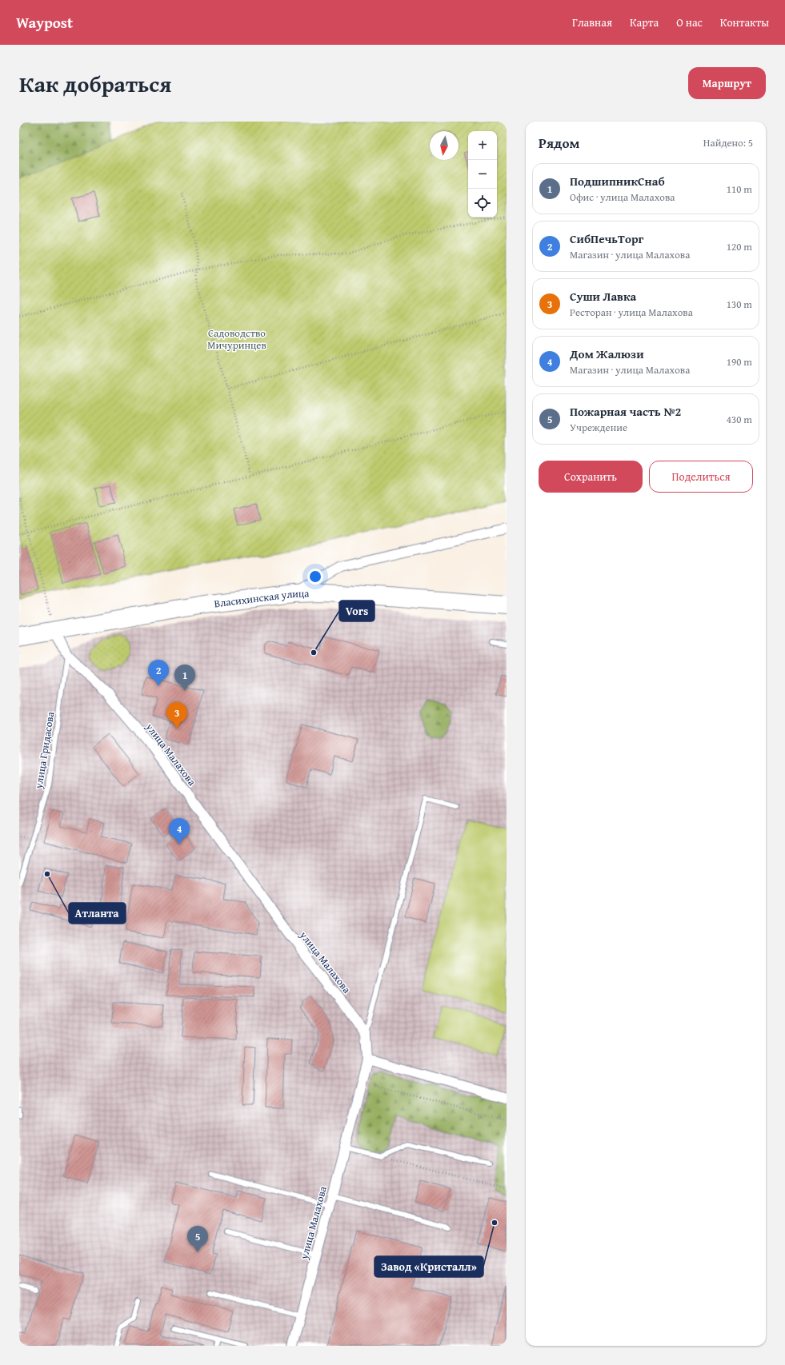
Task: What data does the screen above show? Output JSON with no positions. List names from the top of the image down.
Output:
{
  "streets": {
    "highway": ["Власихинская улица"],
    "street": ["улица Малахова"],
    "lane": ["улица Гридасова"]
  },
  "crossings": [
    ["улица Гридасова", "улица Малахова"]
  ],
  "parks": ["Садоводство Мичуринцев"],
  "places": ["Vors", "Атланта", "Завод «Кристалл»"],
  "north": "bottom",
  "page": {
    "header": "Waypost",
    "nav": [
      "Главная",
      "Карта",
      "О нас",
      "Контакты"
    ],
    "title": "Как добраться",
    "buttons": [
      "Маршрут",
      ["Сохранить", "Поделиться"]
    ],
    "heading": ["Рядом", "Найдено: 5"],
    "map_buttons": ["+", "−"],
    "list": [
      {
        "mark": "1",
        "name": "ПодшипникСнаб",
        "note": "Офис · улица Малахова",
        "value": "110 m"
      },
      {
        "mark": "2",
        "name": "СибПечьТорг",
        "note": "Магазин · улица Малахова",
        "value": "120 m"
      },
      {
        "mark": "3",
        "name": "Суши Лавка",
        "note": "Ресторан · улица Малахова",
        "value": "130 m"
      },
      {
        "mark": "4",
        "name": "Дом Жалюзи",
        "note": "Магазин · улица Малахова",
        "value": "190 m"
      },
      {
        "mark": "5",
        "name": "Пожарная часть №2",
        "note": "Учреждение",
        "value": "430 m"
      }
    ],
    "pins": [
      "2",
      "1",
      "3",
      "4",
      "5"
    ]
  }
}
